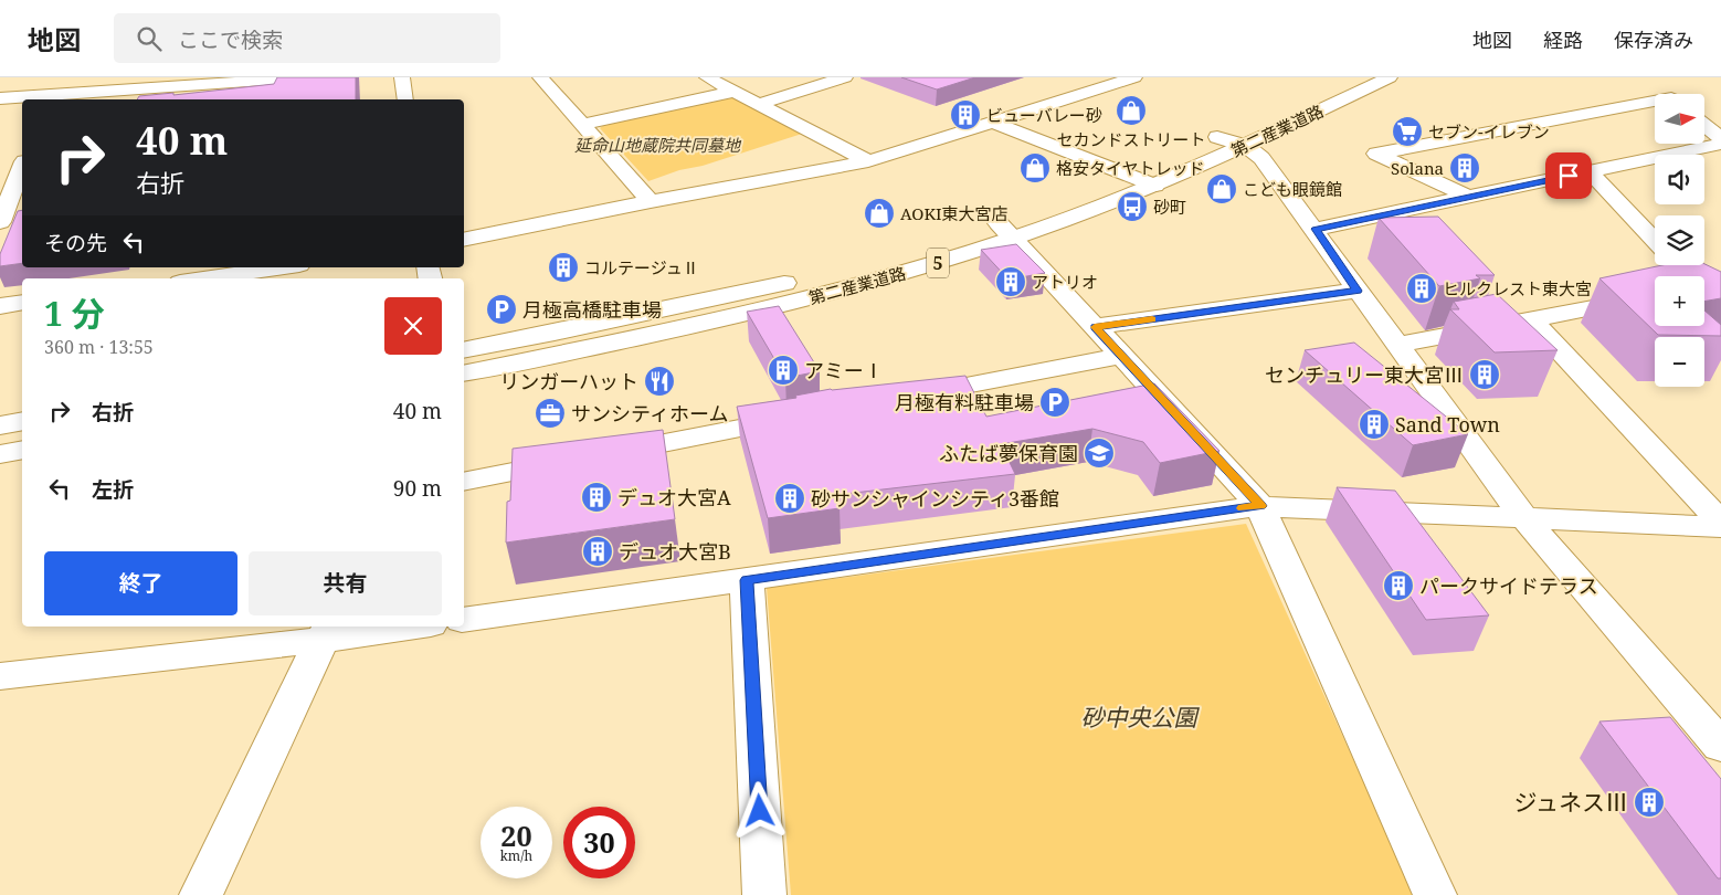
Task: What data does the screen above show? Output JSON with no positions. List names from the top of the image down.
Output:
{
  "streets": {
    "street": ["第二産業道路", "5"]
  },
  "parks": ["延命山地蔵院共同墓地", "砂中央公園"],
  "places": {
    "shop": [
      "セカンドストリート",
      "格安タイヤトレッド",
      "こども眼鏡館",
      "AOKI東大宮店"
    ],
    "building": [
      "ビューバレー砂",
      "Solana",
      "コルテージュⅡ",
      "アトリオ",
      "ヒルクレスト東大宮",
      "アミーⅠ",
      "センチュリー東大宮Ⅲ",
      "Sand Town",
      "デュオ大宮A",
      "砂サンシャインシティ3番館",
      "デュオ大宮B",
      "パークサイドテラス",
      "ジュネスⅢ"
    ],
    "supermarket": ["セブン-イレブン"],
    "bus stop": ["砂町"],
    "parking": ["月極高橋駐車場", "月極有料駐車場"],
    "restaurant": ["リンガーハット"],
    "office": ["サンシティホーム"],
    "school or university": ["ふたば夢保育園"]
  },
  "north": "right",
  "page": {
    "header": "地図",
    "search": "ここで検索",
    "nav": ["地図", "経路", "保存済み"],
    "map_buttons": ["+", "−"],
    "turn": ["40 m", "右折"],
    "then": "その先",
    "heading": ["1 分", "360 m · 13:55"],
    "list": [
      {
        "name": "右折",
        "value": "40 m"
      },
      {
        "name": "左折",
        "value": "90 m"
      }
    ],
    "buttons": ["終了", "共有"],
    "speed": "20 km/h",
    "limit": "30"
  }
}
